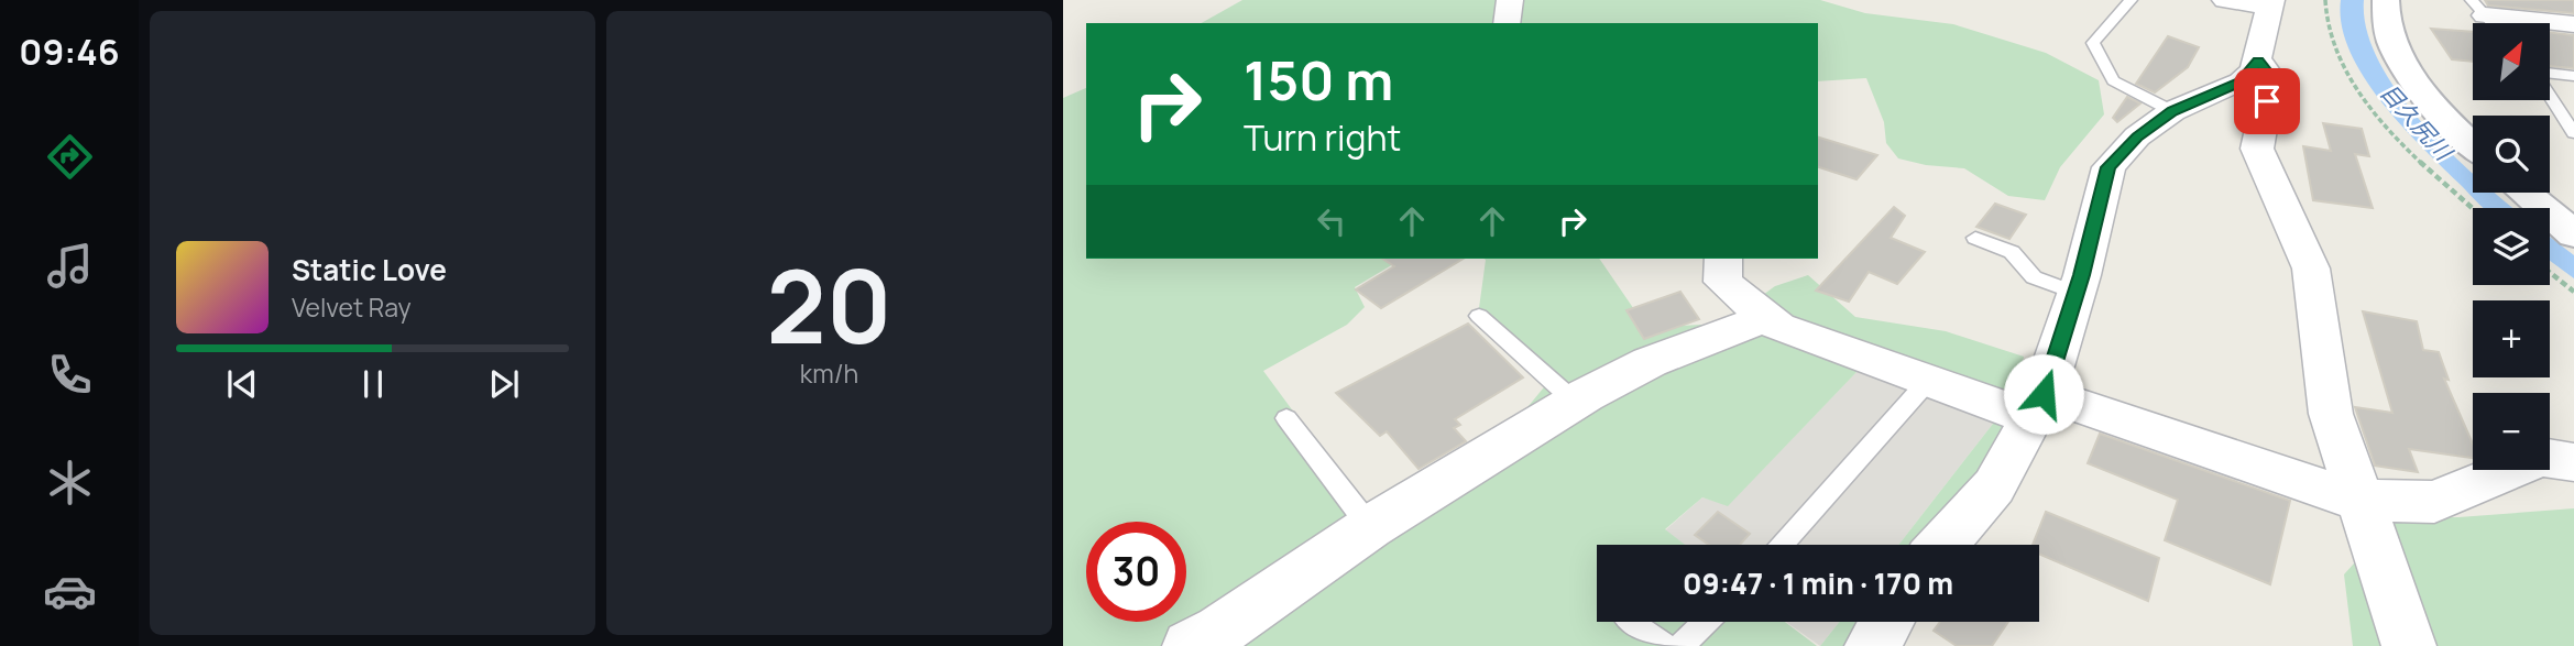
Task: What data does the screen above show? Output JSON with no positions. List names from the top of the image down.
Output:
{
  "water": ["目久尻川"],
  "north": "top right",
  "page": {
    "tabs": "09:46",
    "tile": ["20", "km/h"],
    "map_buttons": ["+", "−"],
    "turn": ["150 m", "Turn right"],
    "song": ["Static Love", "Velvet Ray"],
    "limit": "30",
    "trip": "09:47 · 1 min · 170 m"
  }
}
